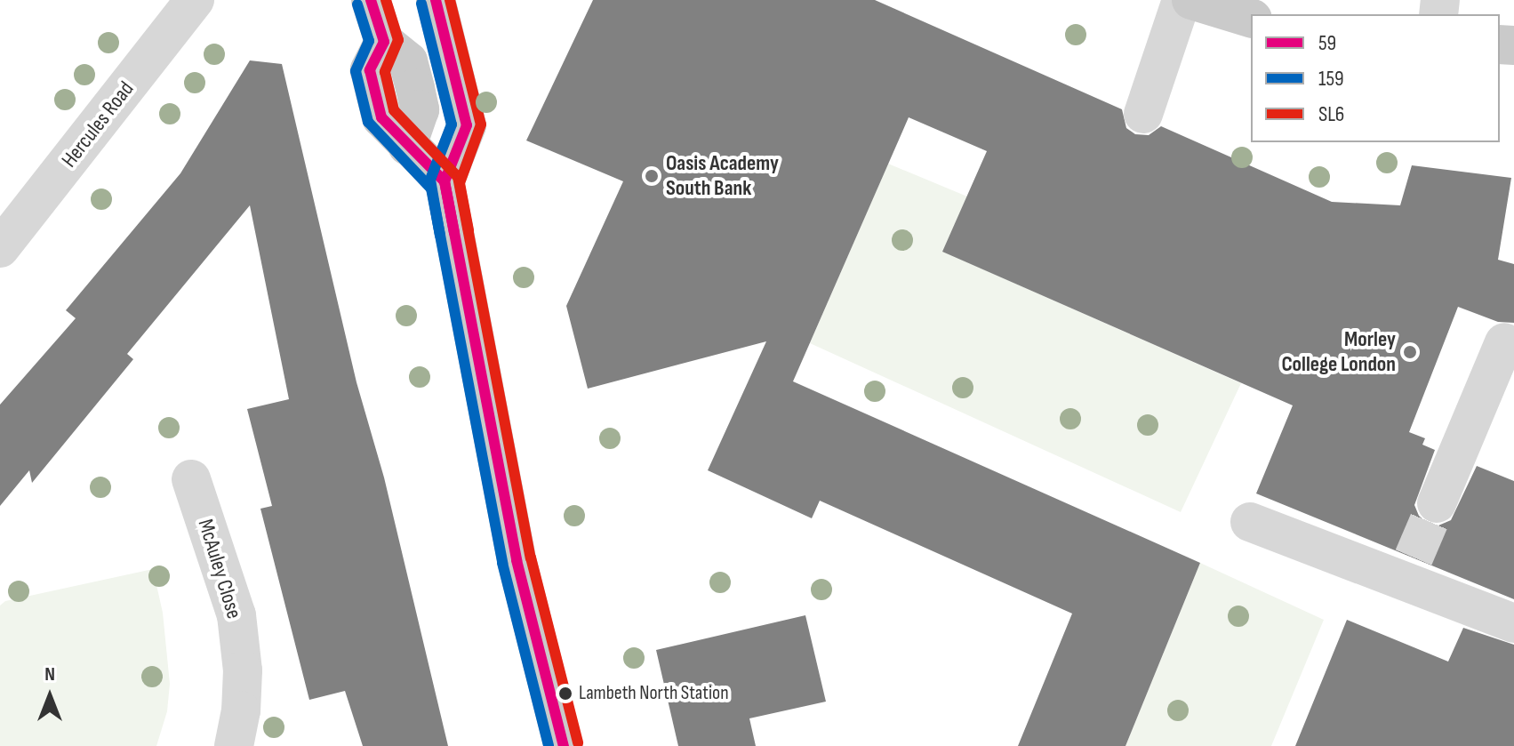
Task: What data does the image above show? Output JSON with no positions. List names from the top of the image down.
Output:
{
  "streets": {
    "street": ["Hercules Road", "McAuley Close"]
  },
  "places": ["Oasis Academy South Bank", "Morley College London", "Lambeth North Station"],
  "lines": ["transit line 59", "transit line SL6", "transit line 159"],
  "legend": ["59", "159", "SL6"],
  "north": "top"
}
